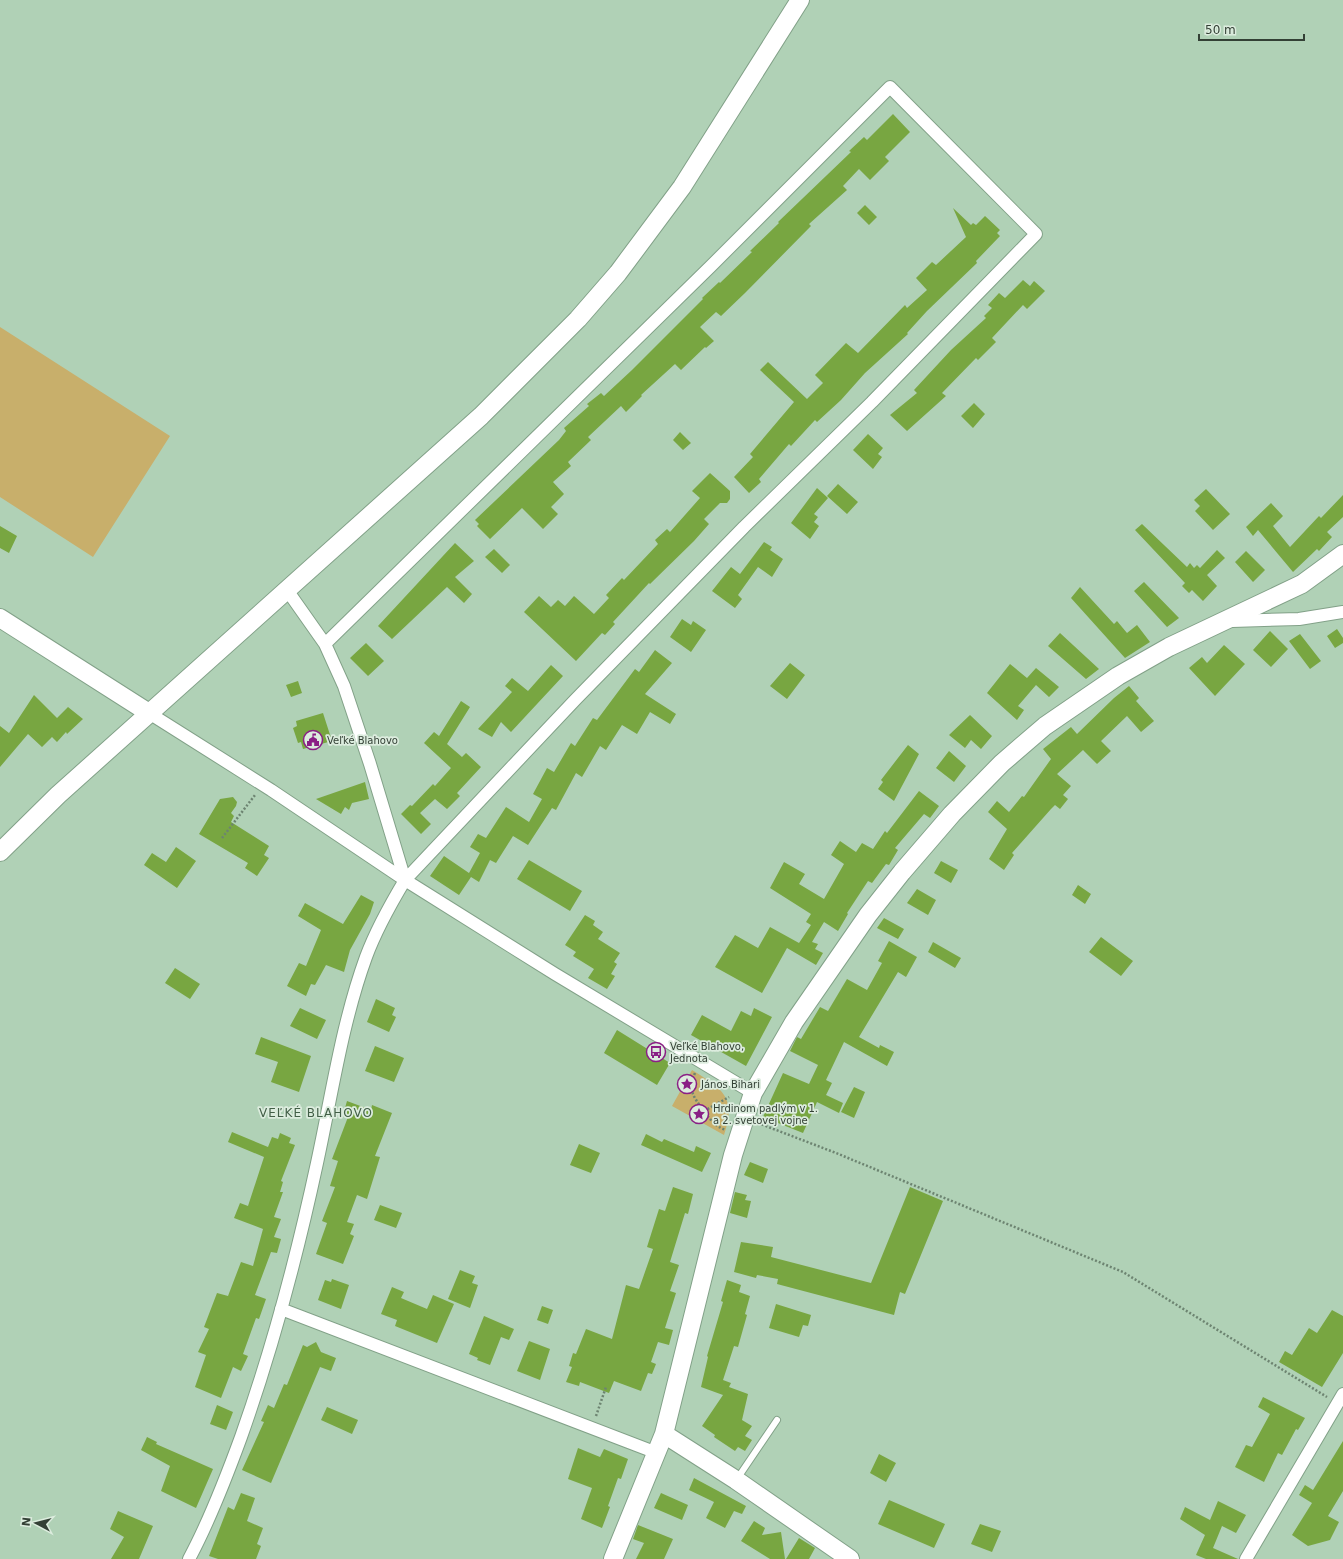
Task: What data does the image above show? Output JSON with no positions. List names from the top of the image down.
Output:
{
  "districts": ["VEĽKÉ BLAHOVO"],
  "places": {
    "public building": ["Veľké Blahovo"],
    "bus stop": ["Veľké Blahovo, Jednota"],
    "place": ["János Bihari", "Hrdinom padlým v 1. a 2. svetovej vojne"]
  },
  "scale_bar": "50 m",
  "north": "left"
}
